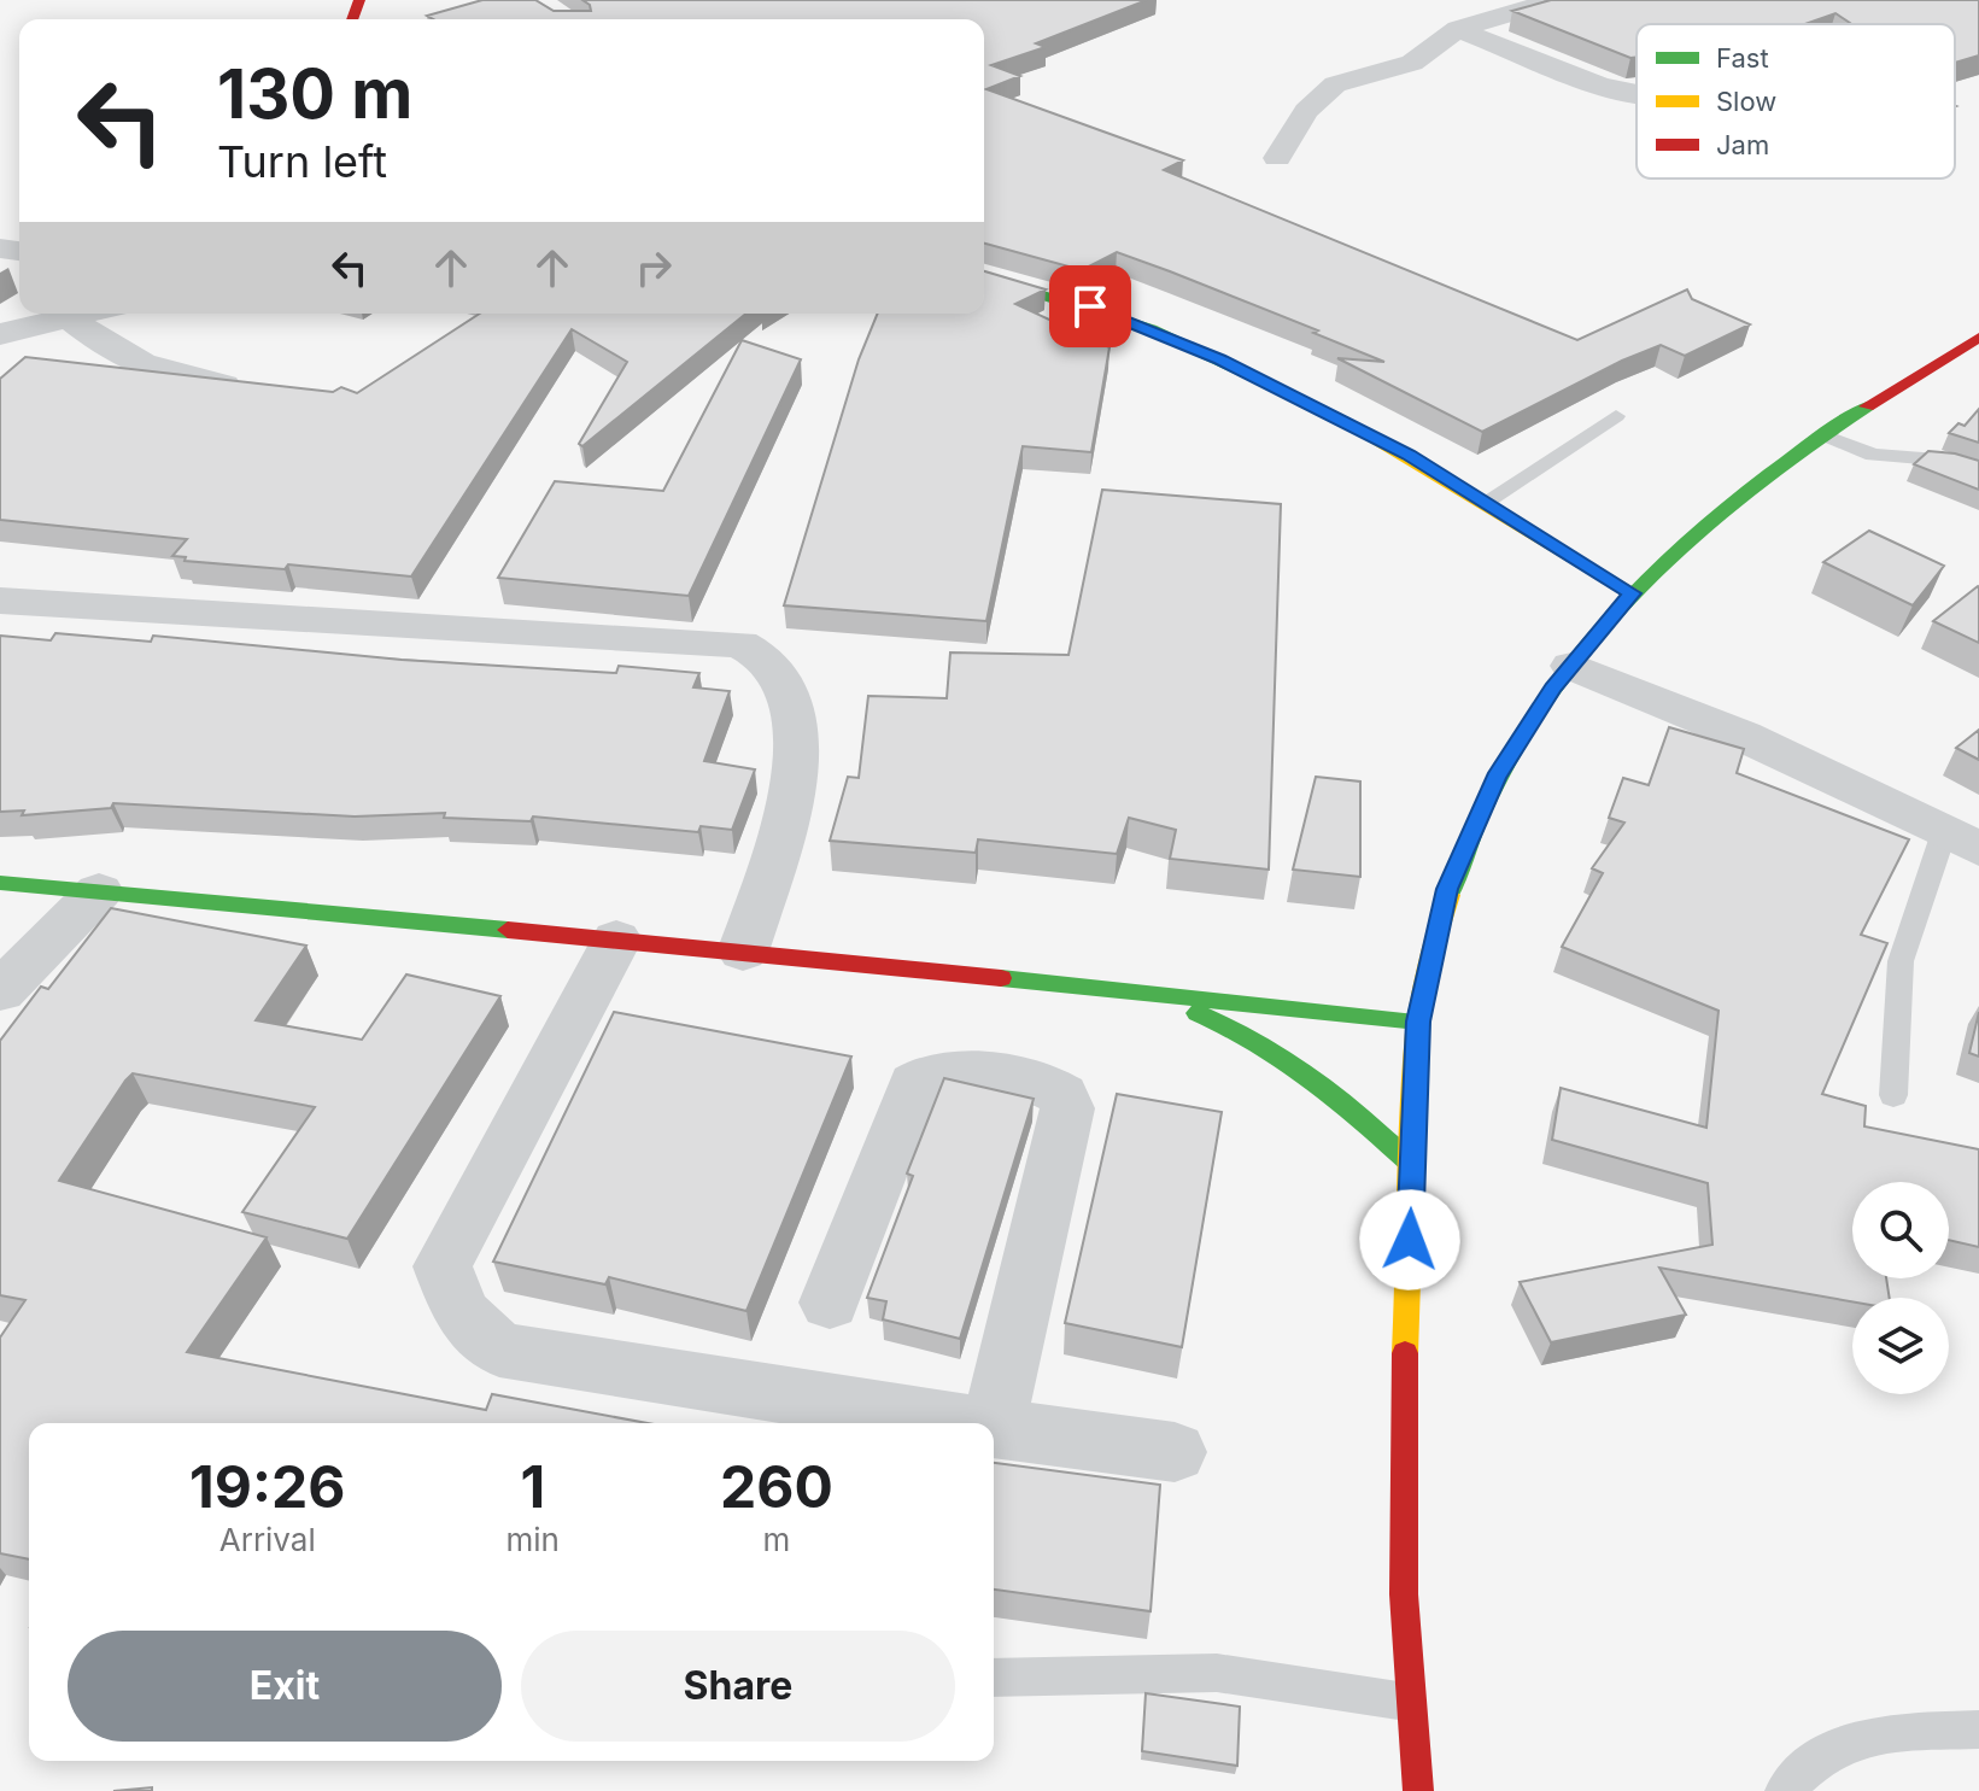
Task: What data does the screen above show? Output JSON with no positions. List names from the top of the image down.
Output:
{
  "legend": ["Fast", "Slow", "Jam"],
  "page": {
    "turn": ["130 m", "Turn left"],
    "eta": [
      "19:26",
      "Arrival",
      "1",
      "min",
      "260",
      "m"
    ],
    "buttons": ["Exit", "Share"]
  }
}
